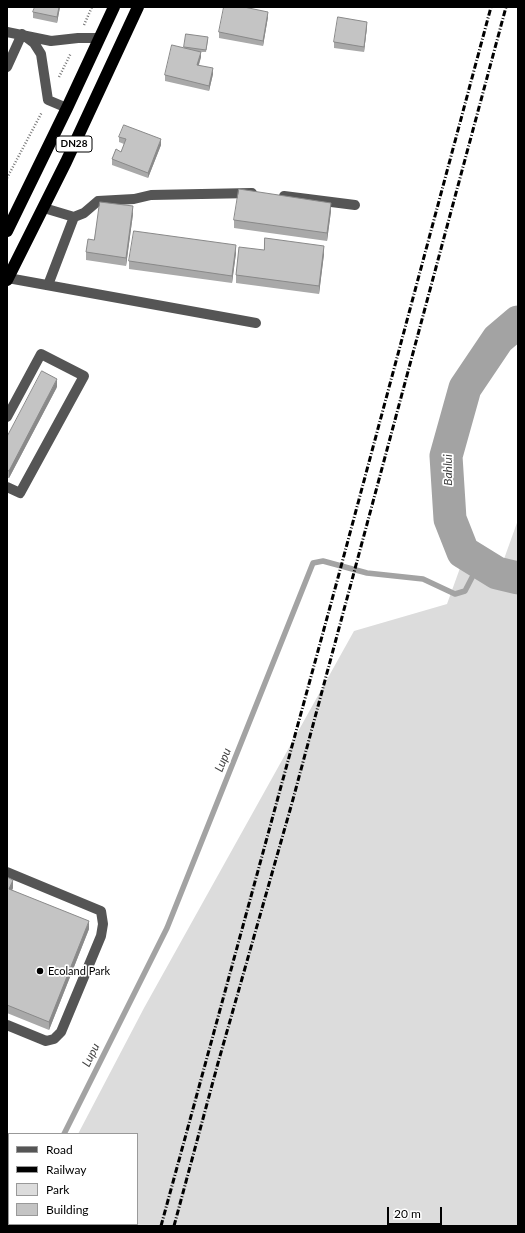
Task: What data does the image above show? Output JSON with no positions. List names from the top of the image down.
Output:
{
  "streets": {
    "highway": ["DN28"]
  },
  "water": ["Bahlui", "Lupu"],
  "places": ["Ecoland Park"],
  "legend": [
    "Road",
    "Railway",
    "Park",
    "Building"
  ],
  "scale_bar": "20 m"
}
